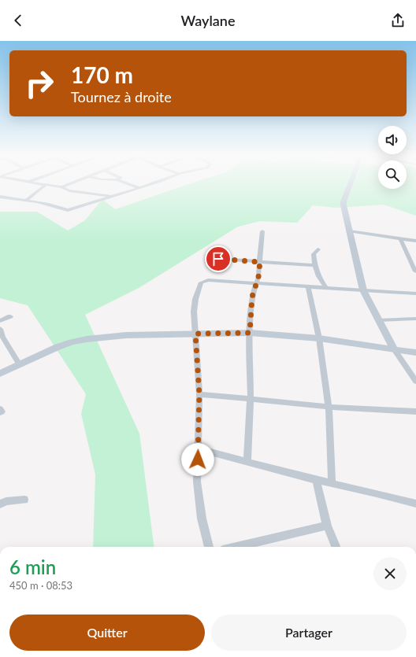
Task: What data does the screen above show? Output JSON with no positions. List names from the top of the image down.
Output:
{
  "page": {
    "header": "Waylane",
    "turn": ["170 m", "Tournez à droite"],
    "heading": ["6 min", "450 m · 08:53"],
    "buttons": ["Quitter", "Partager"]
  }
}
